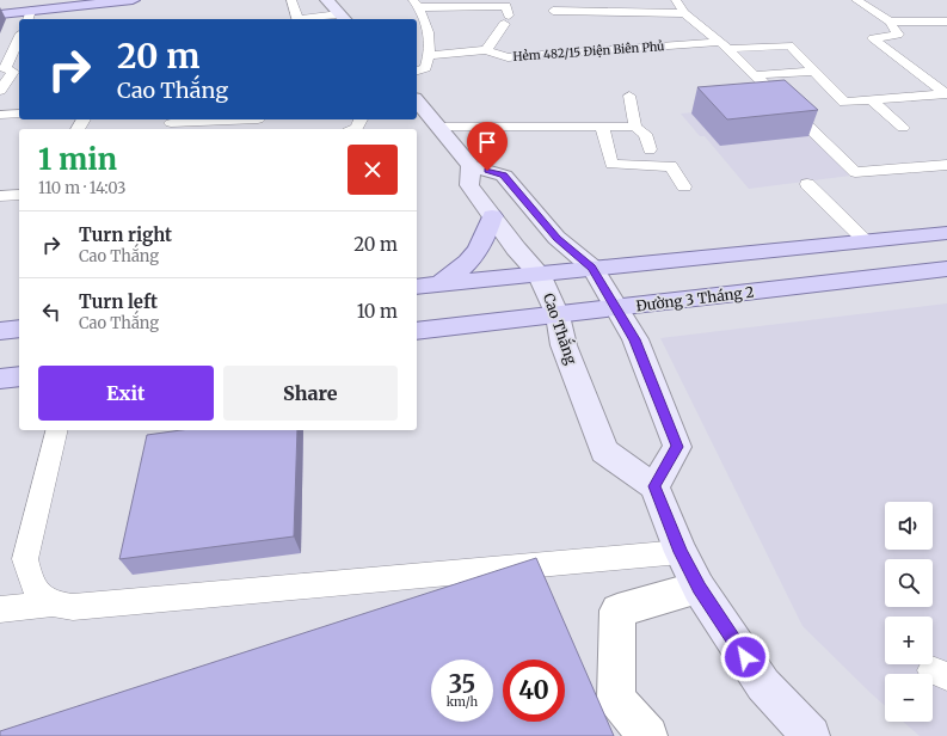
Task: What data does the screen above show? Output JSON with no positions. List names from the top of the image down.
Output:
{
  "streets": {
    "main road": ["Đường 3 Tháng 2", "Cao Thắng"],
    "lane": ["Hẻm 482/15 Điện Biên Phủ"]
  },
  "crossings": [
    ["Đường 3 Tháng 2", "Cao Thắng"]
  ],
  "page": {
    "turn": ["20 m", "Cao Thắng"],
    "heading": ["1 min", "110 m · 14:03"],
    "list": [
      {
        "name": "Turn right",
        "note": "Cao Thắng",
        "value": "20 m"
      },
      {
        "name": "Turn left",
        "note": "Cao Thắng",
        "value": "10 m"
      }
    ],
    "buttons": ["Exit", "Share"],
    "map_buttons": ["+", "−"],
    "speed": "35 km/h",
    "limit": "40"
  }
}
